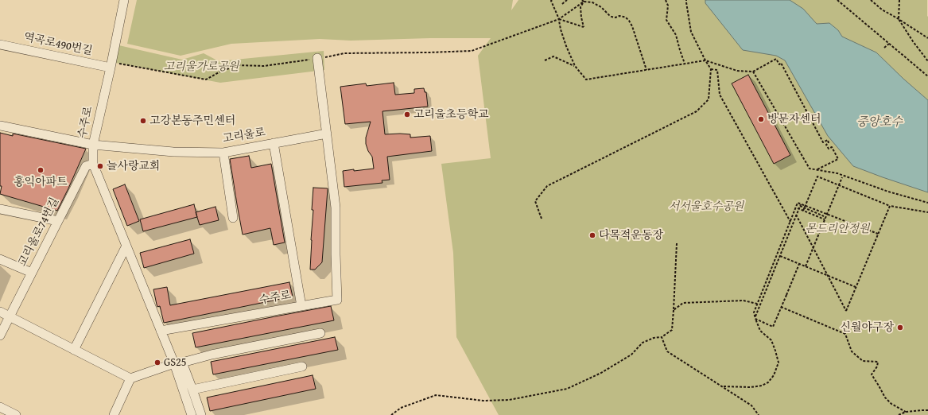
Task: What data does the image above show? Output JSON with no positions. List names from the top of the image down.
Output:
{
  "streets": {
    "street": [
      "역곡로490번길",
      "수주로",
      "고리울로",
      "고리울로74번길"
    ]
  },
  "crossings": [
    ["역곡로490번길", "수주로"],
    ["수주로", "고리울로"],
    ["수주로", "고리울로74번길"]
  ],
  "water": ["중앙호수"],
  "parks": ["고리울가로공원", "서서울호수공원", "몬드리안정원"],
  "places": [
    "고리울초등학교",
    "방문자센터",
    "고강본동주민센터",
    "늘사랑교회",
    "홍익아파트",
    "다목적운동장",
    "신월야구장",
    "GS25"
  ]
}
